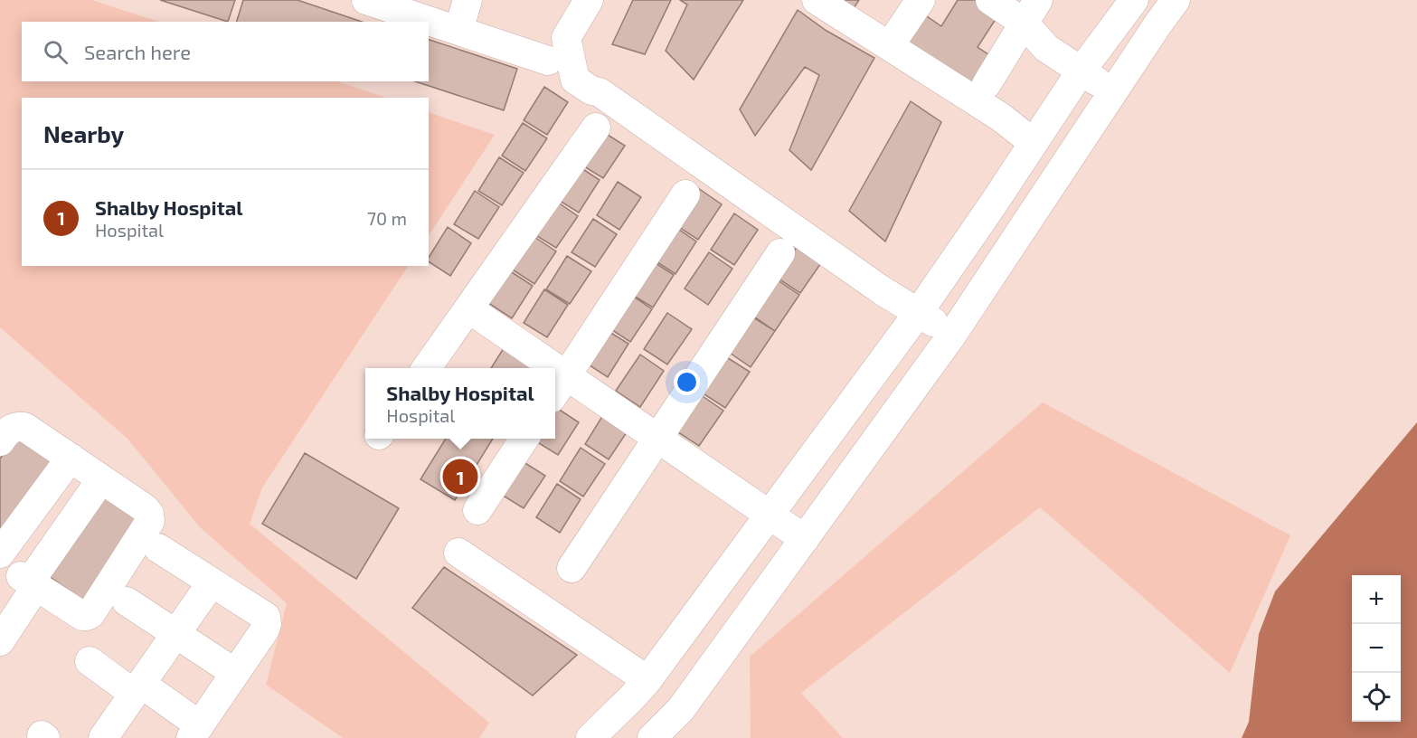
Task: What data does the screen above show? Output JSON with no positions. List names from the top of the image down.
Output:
{
  "page": {
    "search": "Search here",
    "heading": "Nearby",
    "list": [
      {
        "mark": "1",
        "name": "Shalby Hospital",
        "note": "Hospital",
        "value": "70 m"
      }
    ],
    "popup": ["Shalby Hospital", "Hospital"],
    "pins": "1",
    "map_buttons": ["+", "−"]
  }
}
